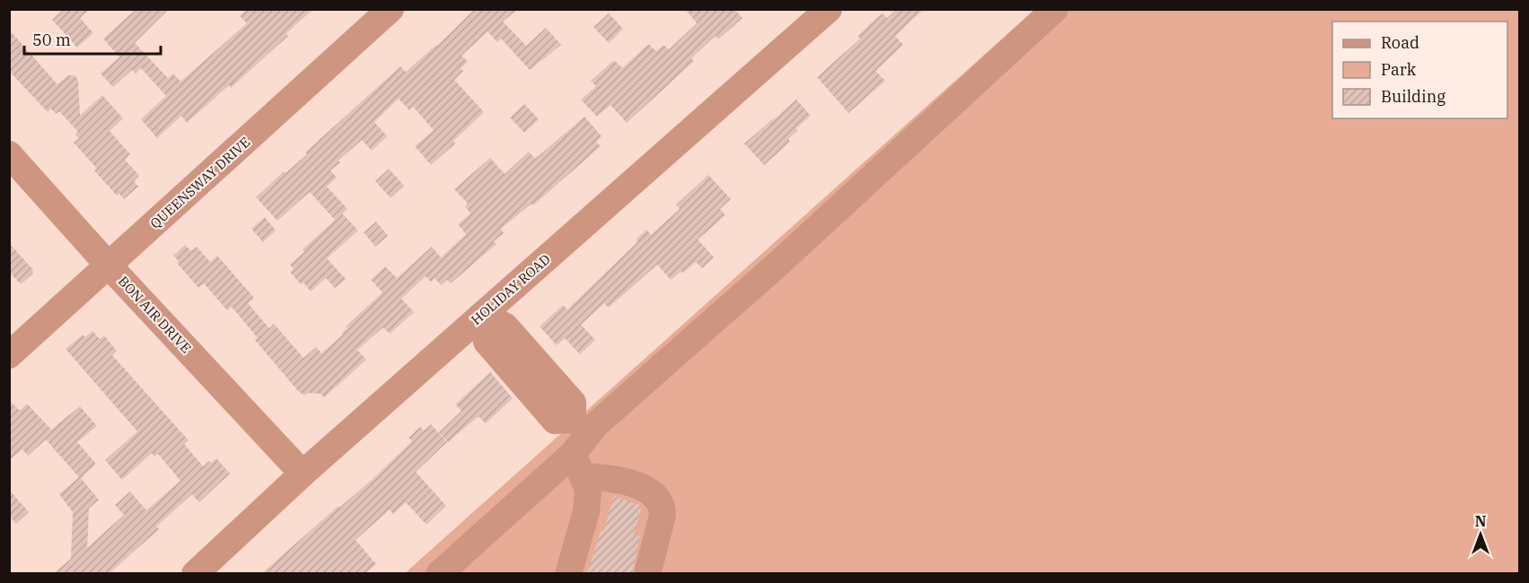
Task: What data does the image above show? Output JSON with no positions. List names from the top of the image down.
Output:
{
  "streets": {
    "street": ["QUEENSWAY DRIVE", "HOLIDAY ROAD", "BON AIR DRIVE"]
  },
  "crossings": [
    ["QUEENSWAY DRIVE", "BON AIR DRIVE"],
    ["HOLIDAY ROAD", "BON AIR DRIVE"]
  ],
  "legend": ["Road", "Park", "Building"],
  "scale_bar": "50 m",
  "north": "top"
}
